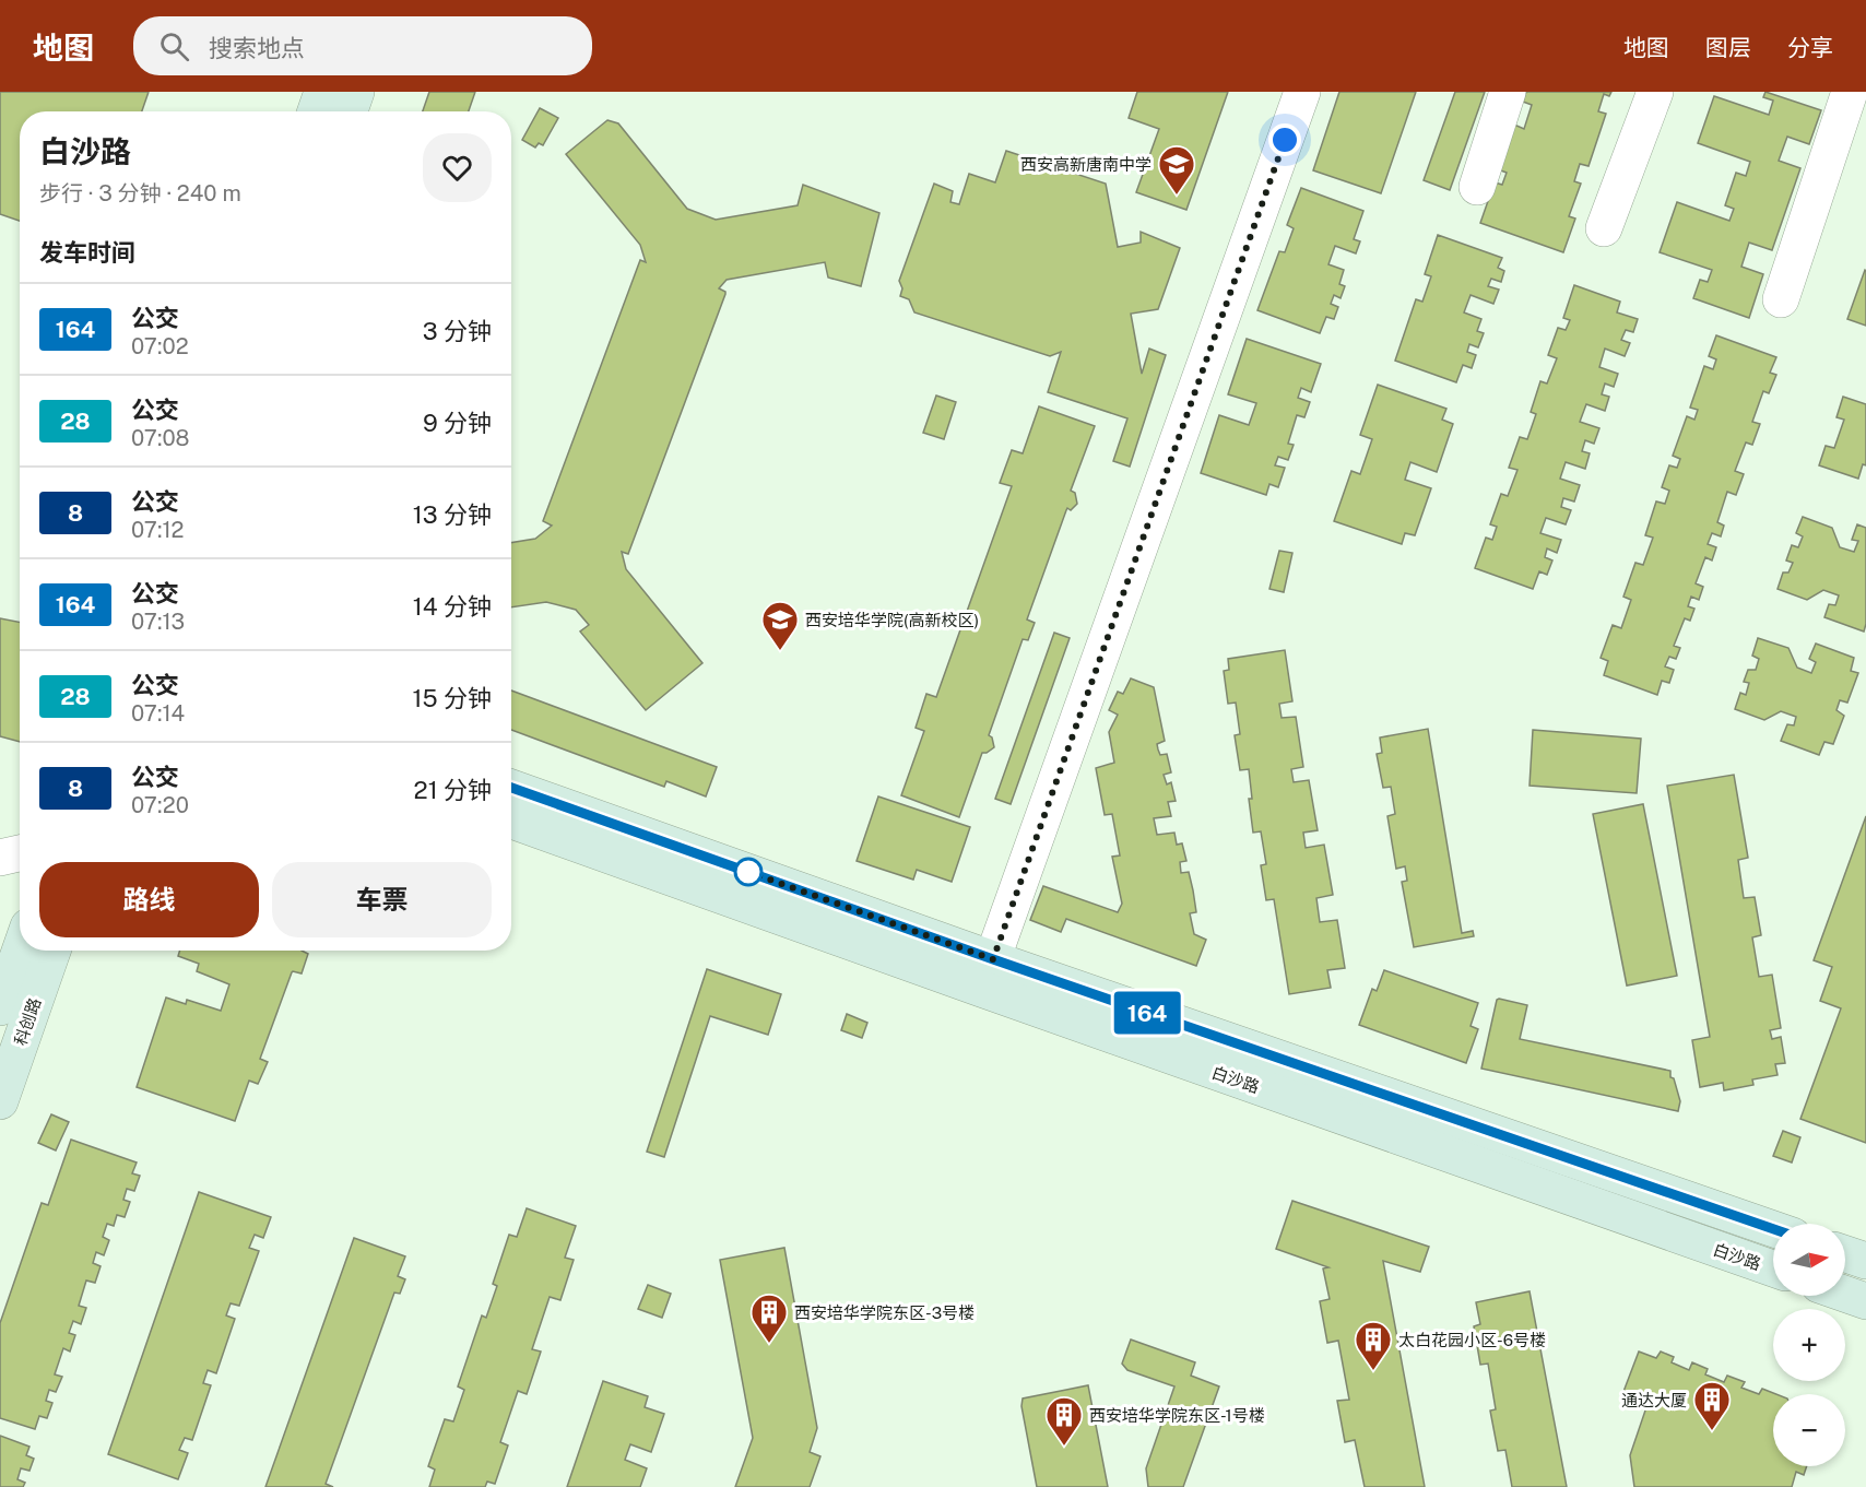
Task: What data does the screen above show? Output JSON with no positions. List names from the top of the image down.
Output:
{
  "streets": {
    "street": ["科创路", "白沙路"]
  },
  "places": {
    "school or university": ["西安高新唐南中学", "西安培华学院(高新校区)"],
    "building": [
      "西安培华学院东区-3号楼",
      "太白花园小区-6号楼",
      "通达大厦",
      "西安培华学院东区-1号楼"
    ]
  },
  "lines": ["bus line 164"],
  "north": "right",
  "page": {
    "header": "地图",
    "search": "搜索地点",
    "nav": ["地图", "图层", "分享"],
    "on_map": "164",
    "heading": [
      ["白沙路", "步行 · 3 分钟 · 240 m"],
      "发车时间"
    ],
    "list": [
      {
        "mark": "164",
        "name": "公交",
        "note": "07:02",
        "value": "3 分钟"
      },
      {
        "mark": "28",
        "name": "公交",
        "note": "07:08",
        "value": "9 分钟"
      },
      {
        "mark": "8",
        "name": "公交",
        "note": "07:12",
        "value": "13 分钟"
      },
      {
        "mark": "164",
        "name": "公交",
        "note": "07:13",
        "value": "14 分钟"
      },
      {
        "mark": "28",
        "name": "公交",
        "note": "07:14",
        "value": "15 分钟"
      },
      {
        "mark": "8",
        "name": "公交",
        "note": "07:20",
        "value": "21 分钟"
      }
    ],
    "buttons": ["路线", "车票"],
    "map_buttons": ["+", "−"]
  }
}
